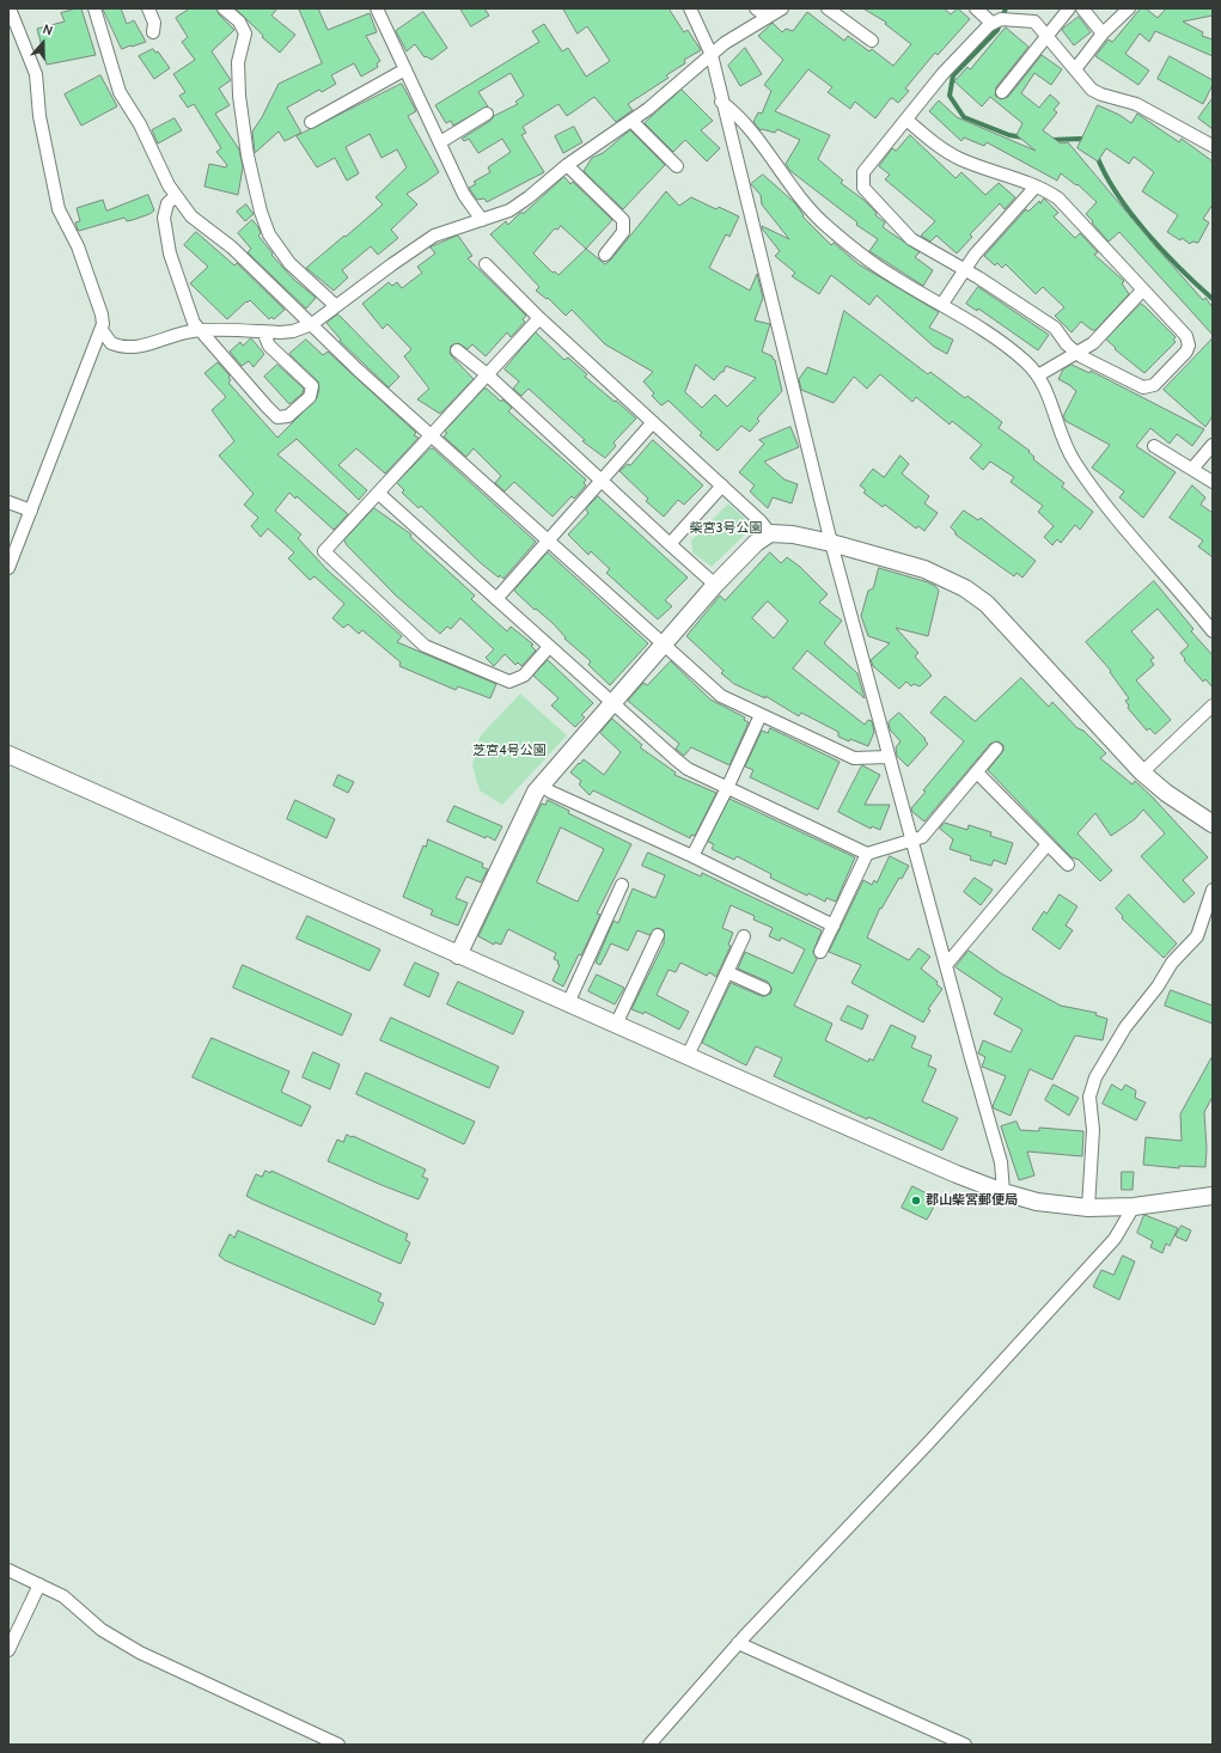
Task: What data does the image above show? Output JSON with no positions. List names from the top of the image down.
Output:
{
  "parks": ["柴宮3号公園", "芝宮4号公園"],
  "places": ["郡山柴宮郵便局"],
  "north": "top"
}
